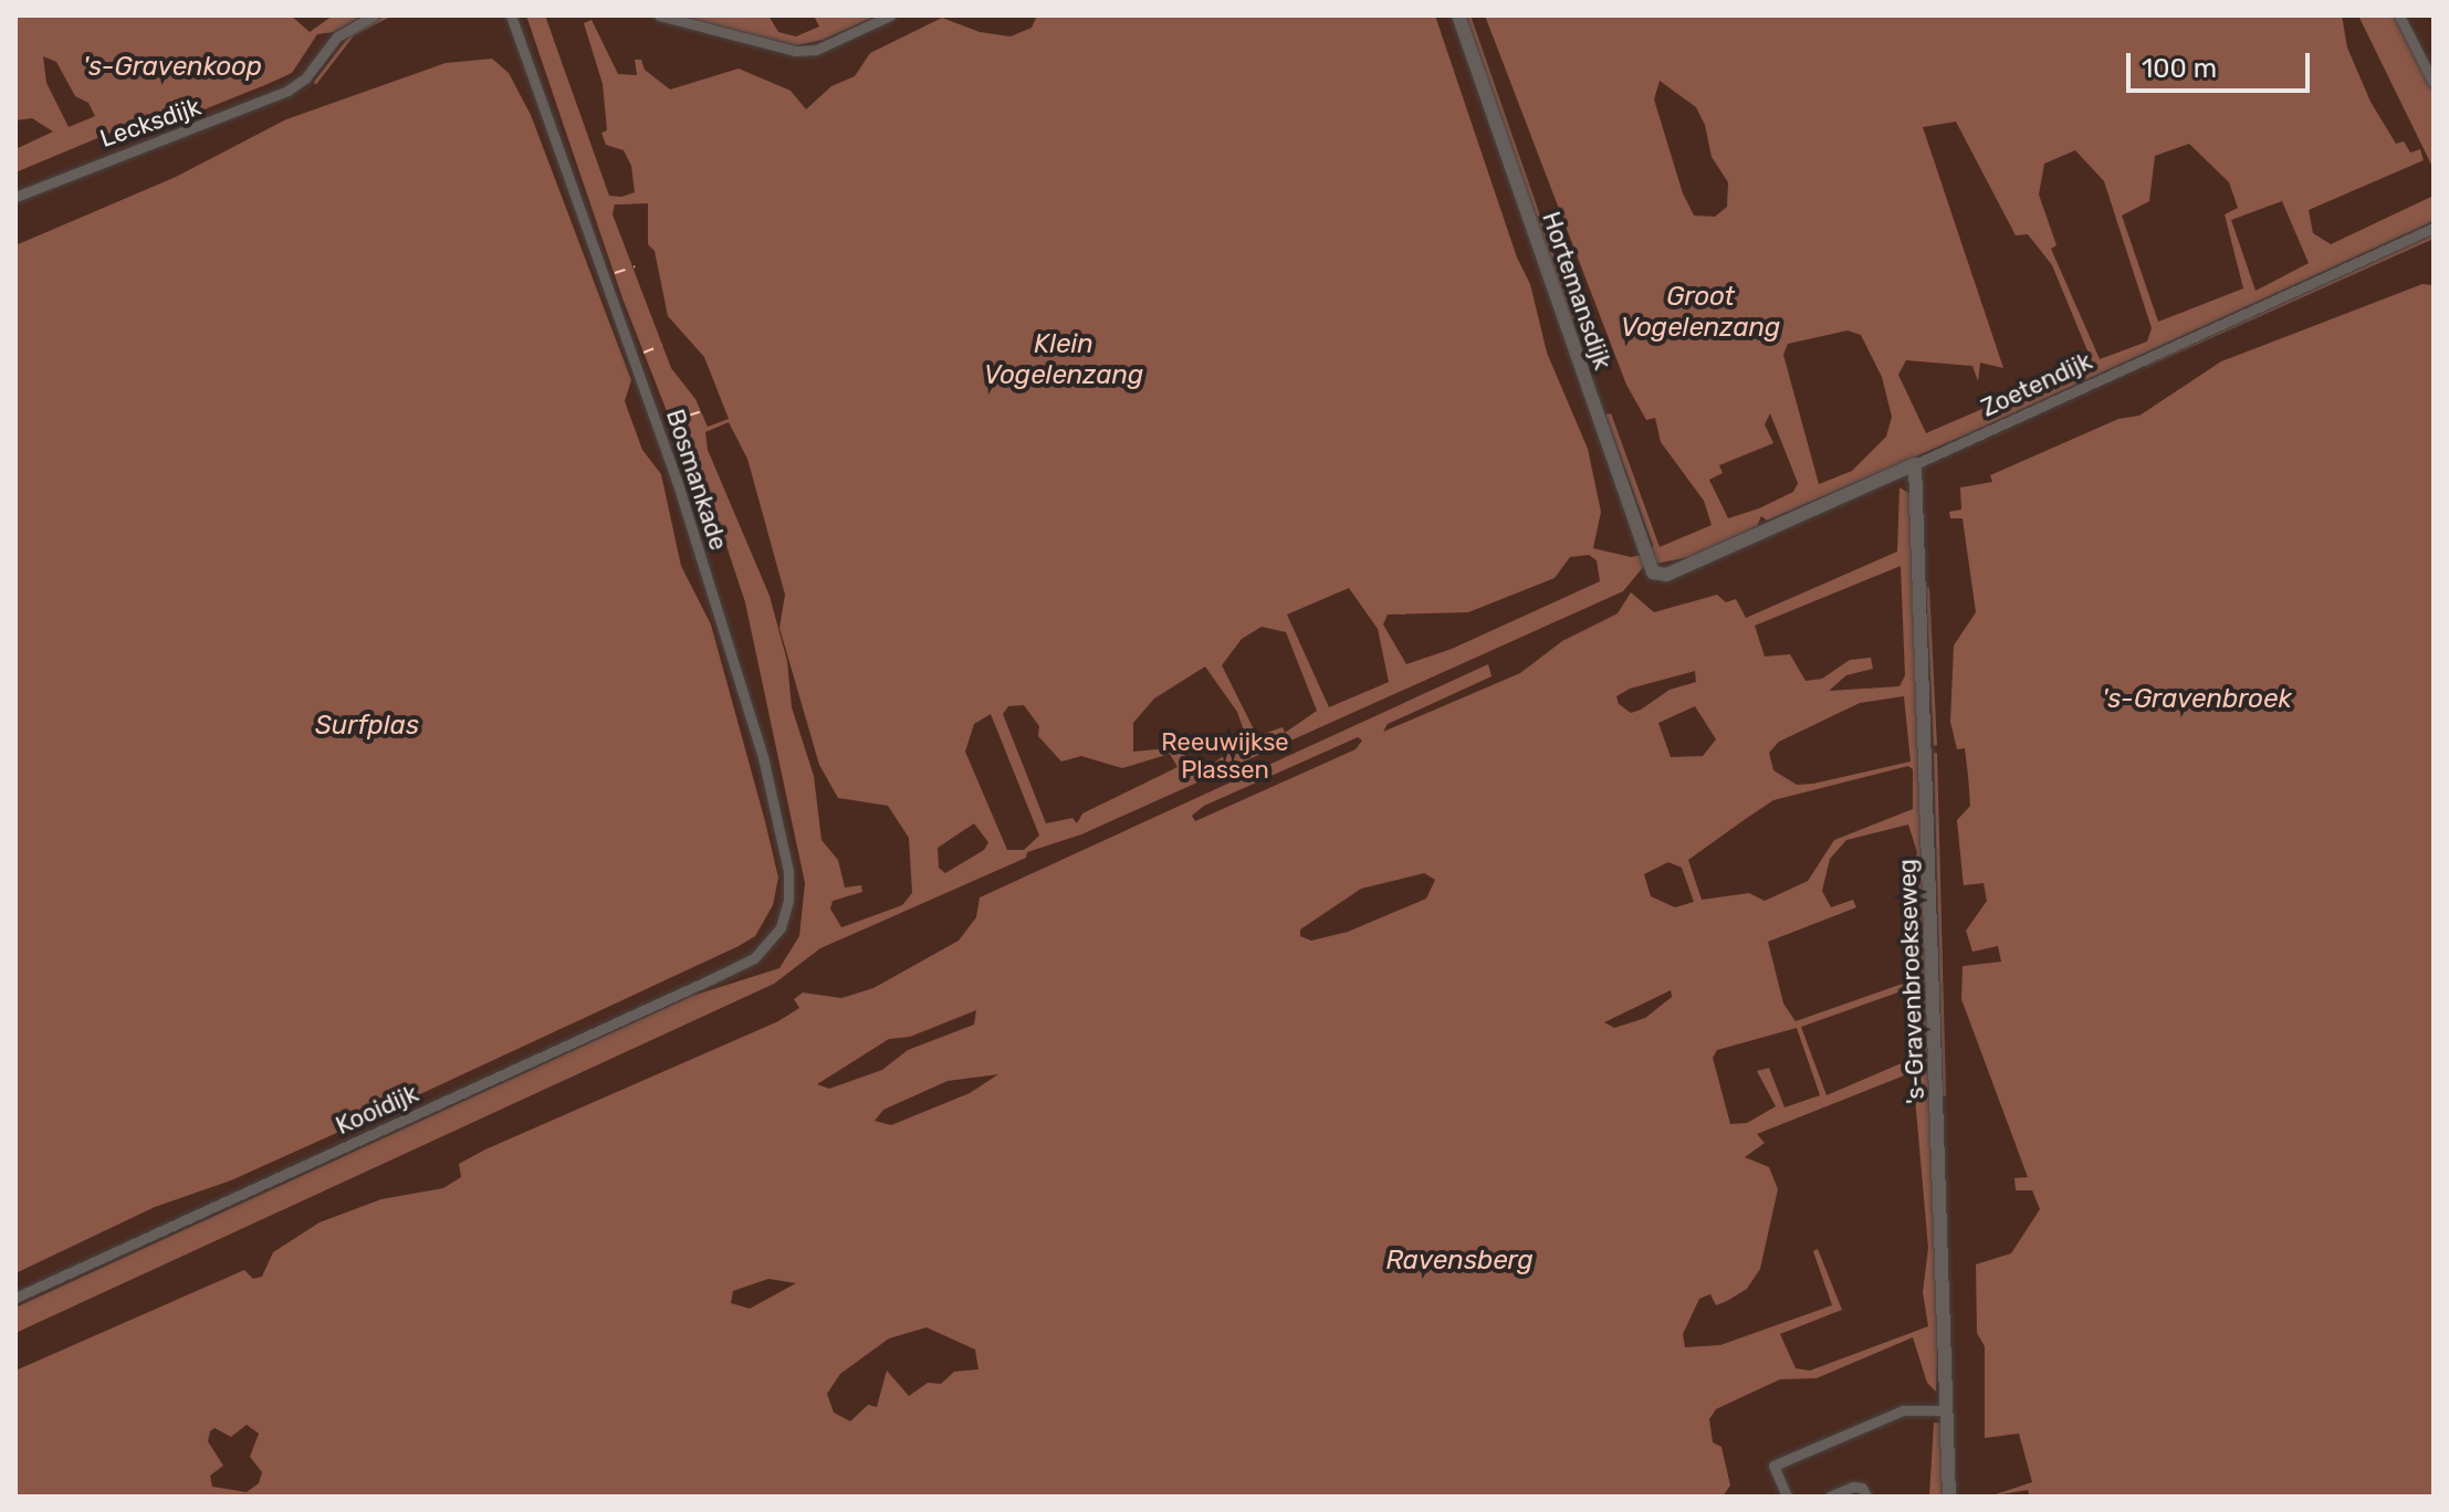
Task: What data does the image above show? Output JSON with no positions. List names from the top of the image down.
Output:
{
  "streets": {
    "street": [
      "Lecksdijk",
      "Hortemansdijk",
      "Zoetendijk",
      "Bosmankade",
      "'s-Gravenbroekseweg",
      "Kooidijk"
    ]
  },
  "crossings": [
    ["Hortemansdijk", "Zoetendijk"],
    ["Zoetendijk", "'s-Gravenbroekseweg"],
    ["Bosmankade", "Kooidijk"]
  ],
  "water": [
    "'s-Gravenkoop",
    "Groot Vogelenzang",
    "Klein Vogelenzang",
    "'s-Gravenbroek",
    "Surfplas",
    "Ravensberg"
  ],
  "parks": ["Reeuwijkse Plassen"],
  "scale_bar": "100 m"
}
